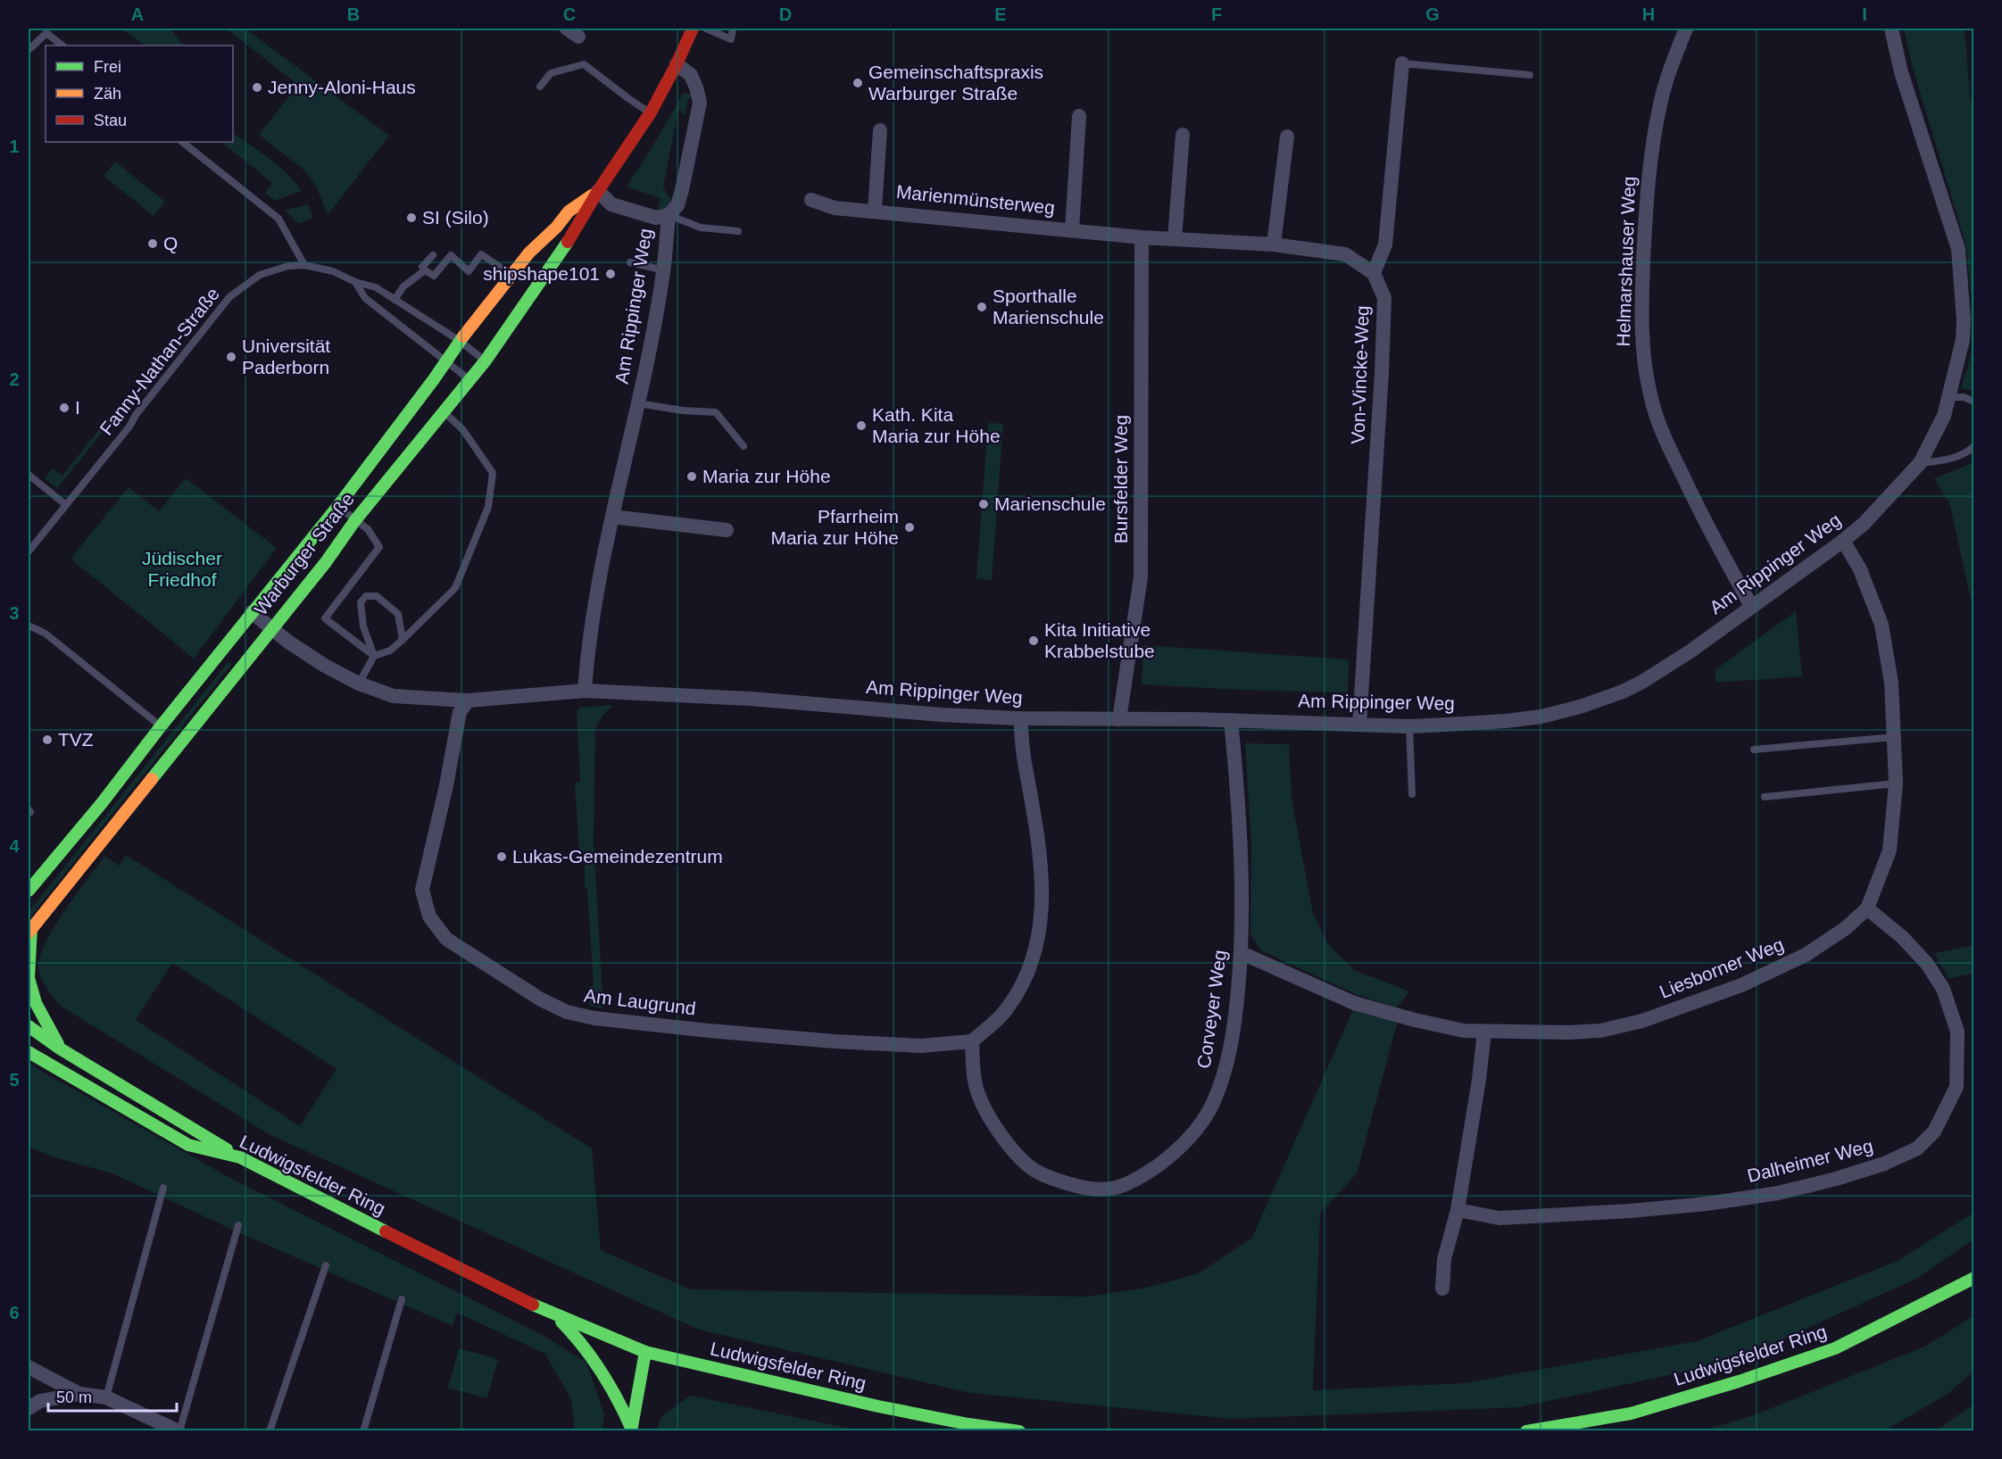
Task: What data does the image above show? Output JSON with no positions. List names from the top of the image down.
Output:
{
  "streets": {
    "main road": ["Warburger Straße", "Ludwigsfelder Ring"],
    "street": [
      "Marienmünsterweg",
      "Helmarshauser Weg",
      "Am Rippinger Weg",
      "Von-Vincke-Weg",
      "Bursfelder Weg",
      "Liesborner Weg",
      "Am Laugrund",
      "Corveyer Weg",
      "Dalheimer Weg"
    ],
    "lane": ["Fanny-Nathan-Straße"]
  },
  "crossings": [
    ["Marienmünsterweg", "Von-Vincke-Weg"],
    ["Marienmünsterweg", "Bursfelder Weg"],
    ["Helmarshauser Weg", "Am Rippinger Weg"],
    ["Am Rippinger Weg", "Von-Vincke-Weg"],
    ["Am Rippinger Weg", "Bursfelder Weg"],
    ["Am Rippinger Weg", "Warburger Straße"],
    ["Am Rippinger Weg", "Liesborner Weg"],
    ["Am Rippinger Weg", "Am Laugrund"],
    ["Am Rippinger Weg", "Corveyer Weg"],
    ["Fanny-Nathan-Straße", "Warburger Straße"],
    ["Liesborner Weg", "Corveyer Weg"],
    ["Liesborner Weg", "Dalheimer Weg"],
    ["Am Laugrund", "Corveyer Weg"]
  ],
  "parks": ["Jüdischer Friedhof"],
  "places": [
    "Gemeinschaftspraxis Warburger Straße",
    "Jenny-Aloni-Haus",
    "SI (Silo)",
    "Q",
    "shipshape101",
    "Sporthalle Marienschule",
    "Universität Paderborn",
    "I",
    "Kath. Kita Maria zur Höhe",
    "Maria zur Höhe",
    "Marienschule",
    "Pfarrheim Maria zur Höhe",
    "Kita Initiative Krabbelstube",
    "TVZ",
    "Lukas-Gemeindezentrum"
  ],
  "legend": ["Frei", "Zäh", "Stau"],
  "scale_bar": "50 m",
  "grid": {
    "columns": [
      "A",
      "B",
      "C",
      "D",
      "E",
      "F",
      "G",
      "H",
      "I"
    ],
    "rows": [
      "1",
      "2",
      "3",
      "4",
      "5",
      "6"
    ]
  }
}
